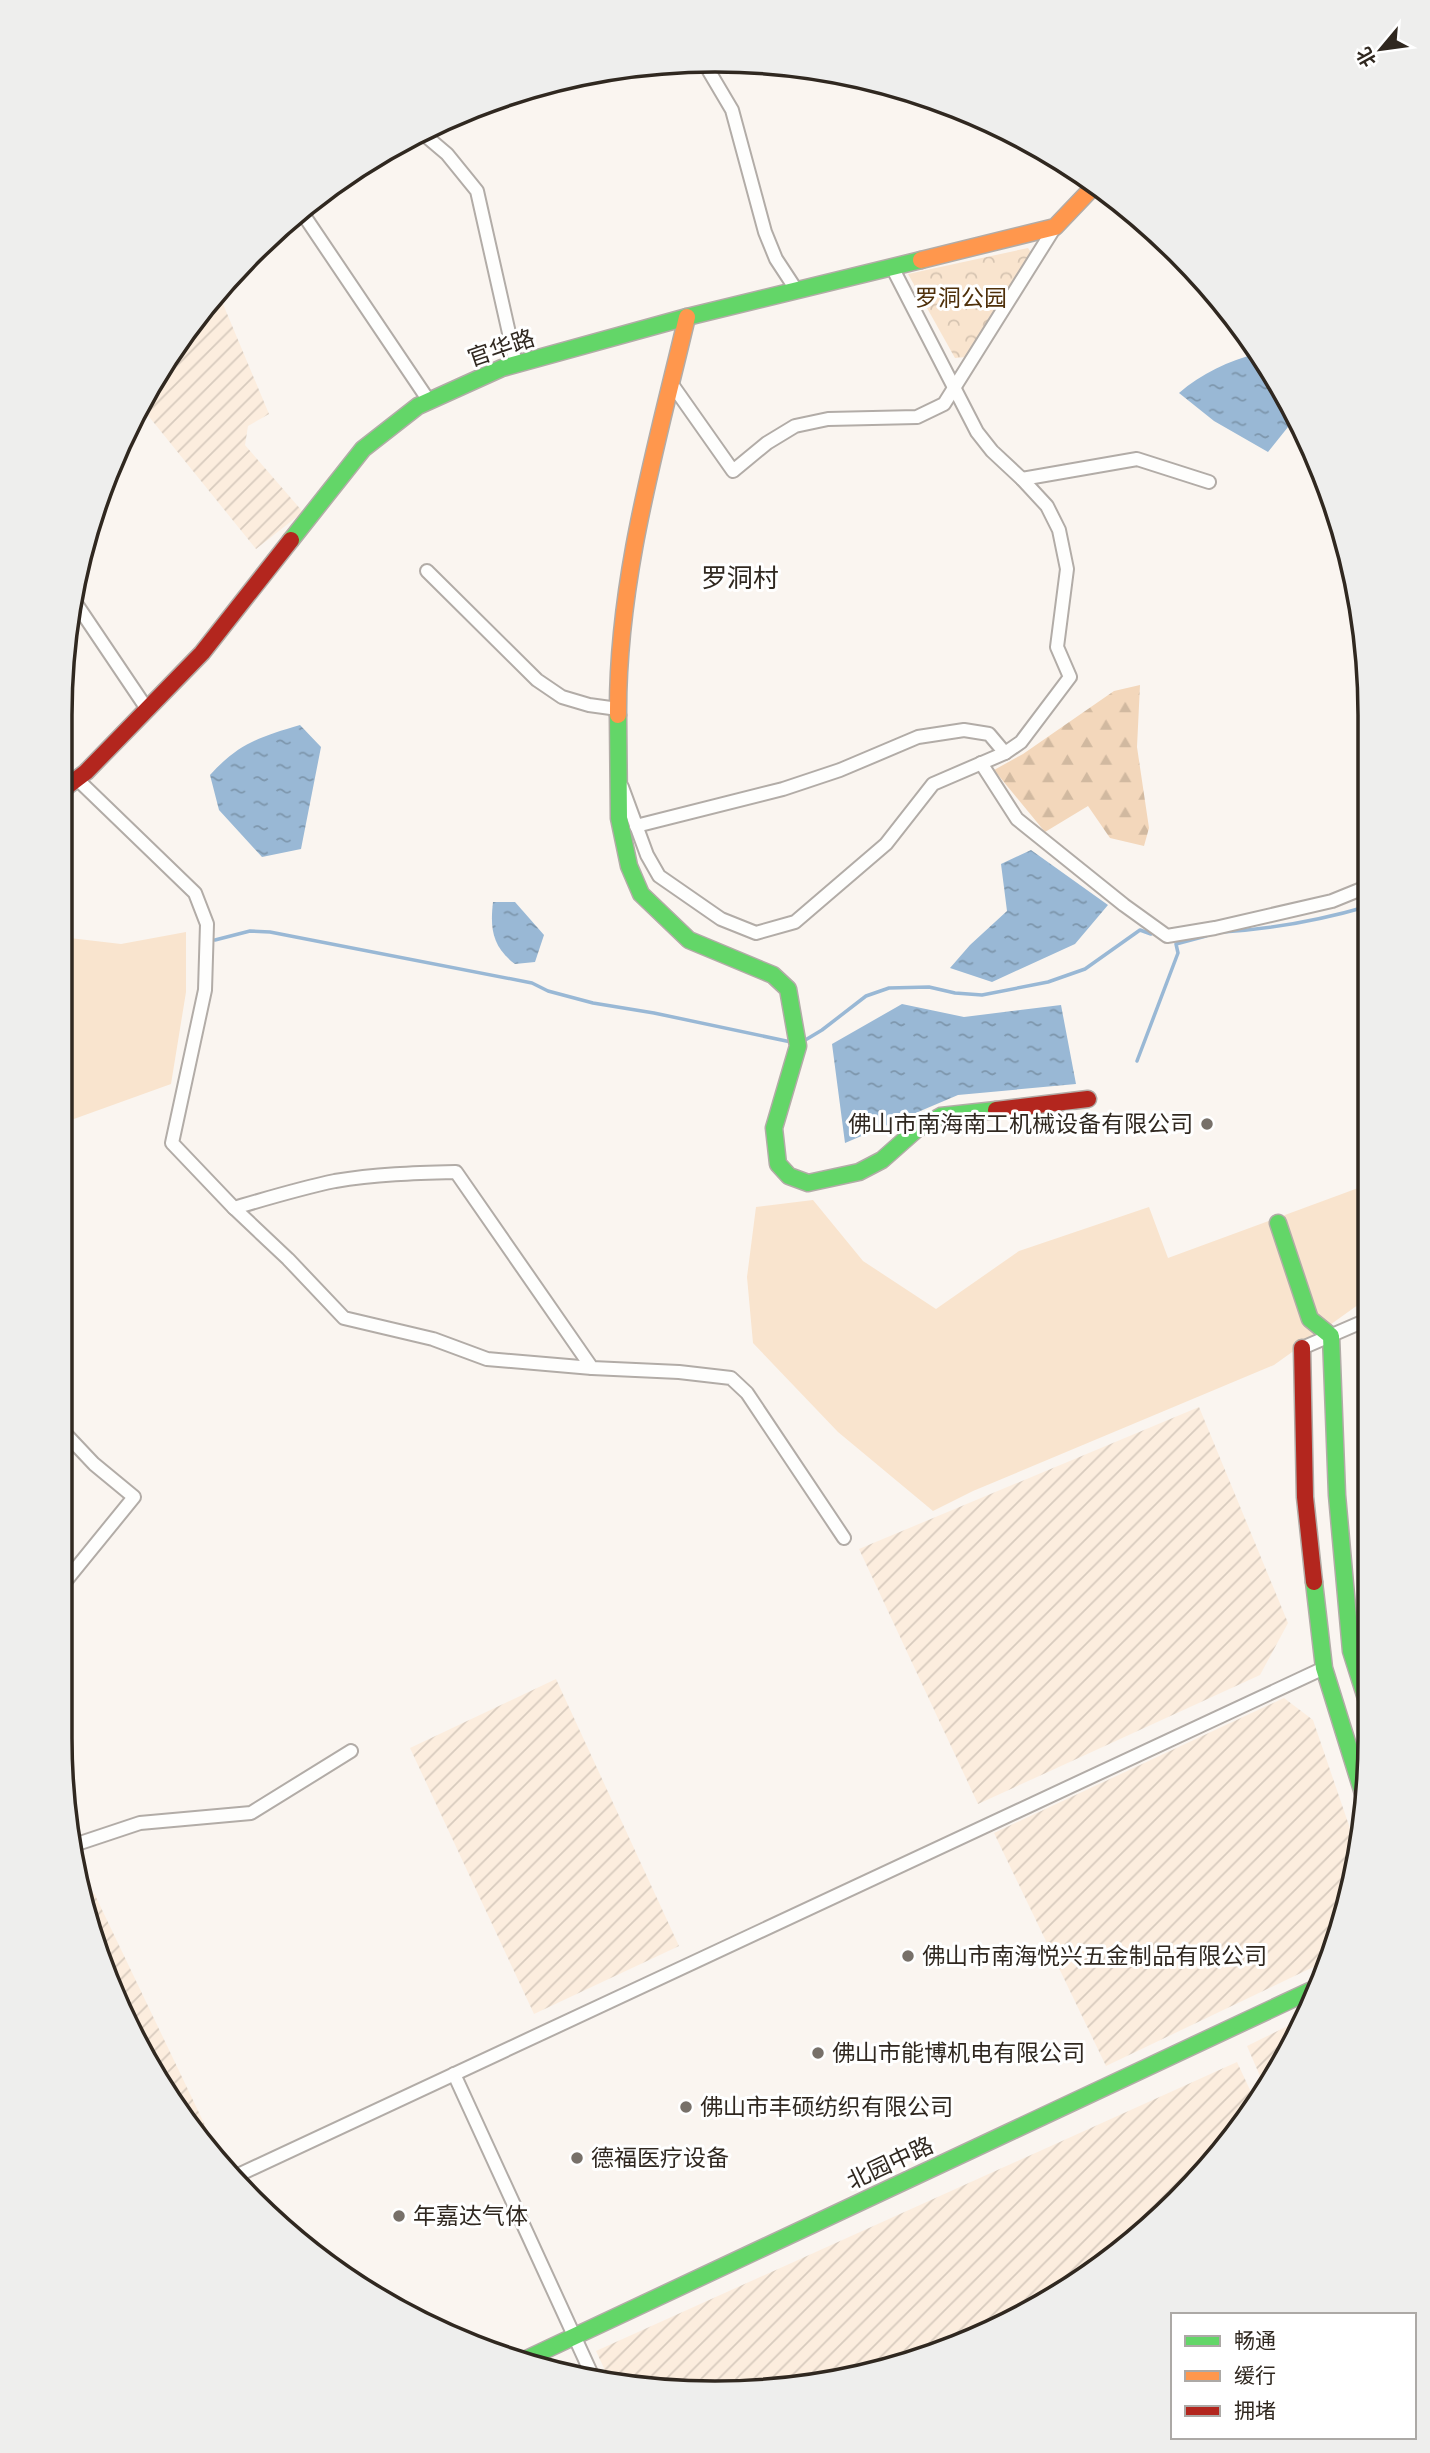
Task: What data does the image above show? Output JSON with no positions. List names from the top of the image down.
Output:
{
  "streets": {
    "street": ["官华路", "北园中路"]
  },
  "districts": ["罗洞村"],
  "parks": ["罗洞公园"],
  "places": [
    "佛山市南海南工机械设备有限公司",
    "佛山市南海悦兴五金制品有限公司",
    "佛山市能博机电有限公司",
    "佛山市丰硕纺织有限公司",
    "德福医疗设备",
    "年嘉达气体"
  ],
  "legend": ["畅通", "缓行", "拥堵"],
  "north": "bottom left"
}
